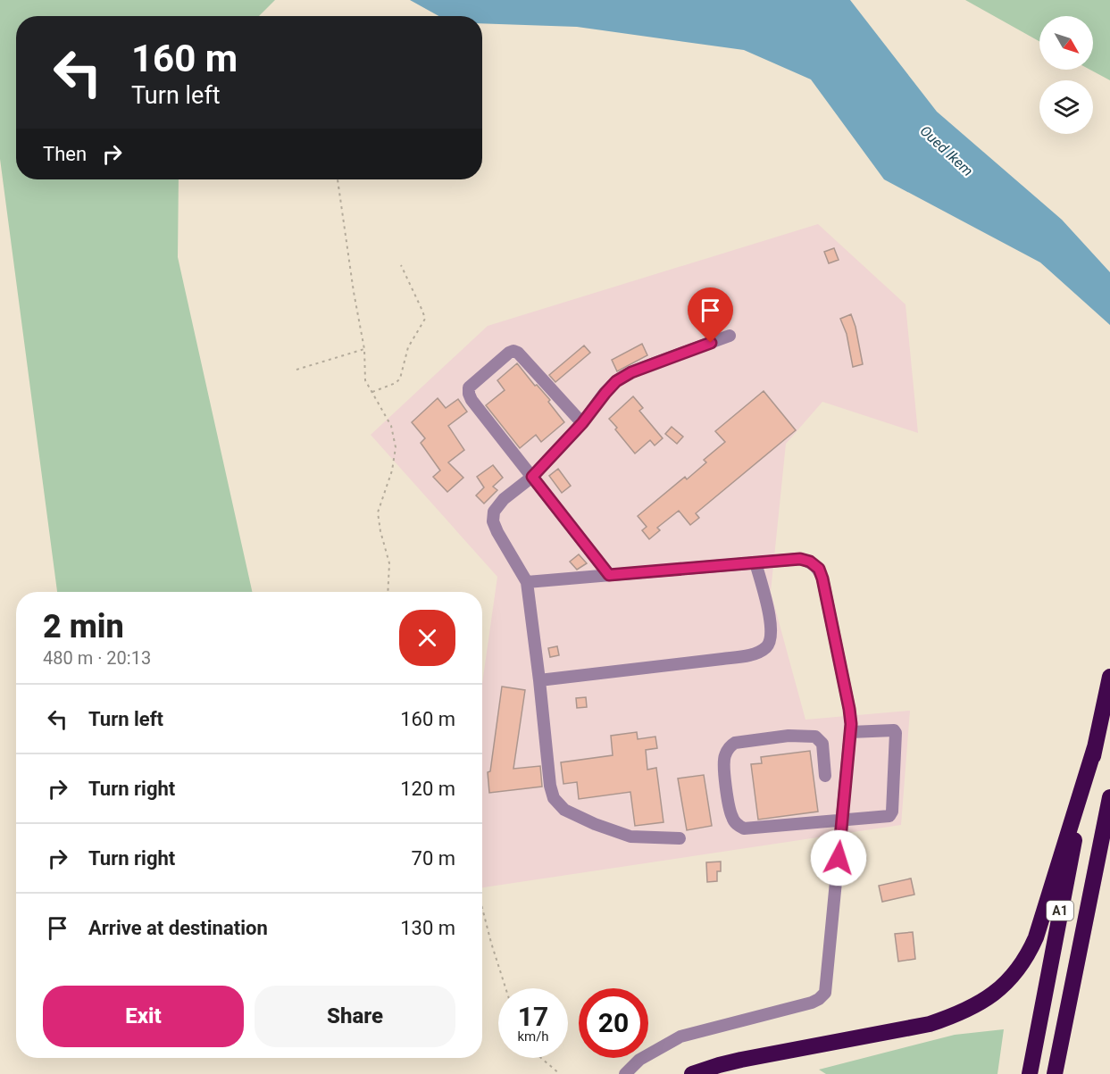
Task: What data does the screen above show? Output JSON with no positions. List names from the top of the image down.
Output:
{
  "streets": {
    "highway": ["A1"]
  },
  "water": ["Oued Ikem"],
  "north": "bottom right",
  "page": {
    "turn": ["160 m", "Turn left"],
    "then": "Then",
    "heading": ["2 min", "480 m · 20:13"],
    "list": [
      {
        "name": "Turn left",
        "value": "160 m"
      },
      {
        "name": "Turn right",
        "value": "120 m"
      },
      {
        "name": "Turn right",
        "value": "70 m"
      },
      {
        "name": "Arrive at destination",
        "value": "130 m"
      }
    ],
    "buttons": ["Exit", "Share"],
    "speed": "17 km/h",
    "limit": "20"
  }
}
